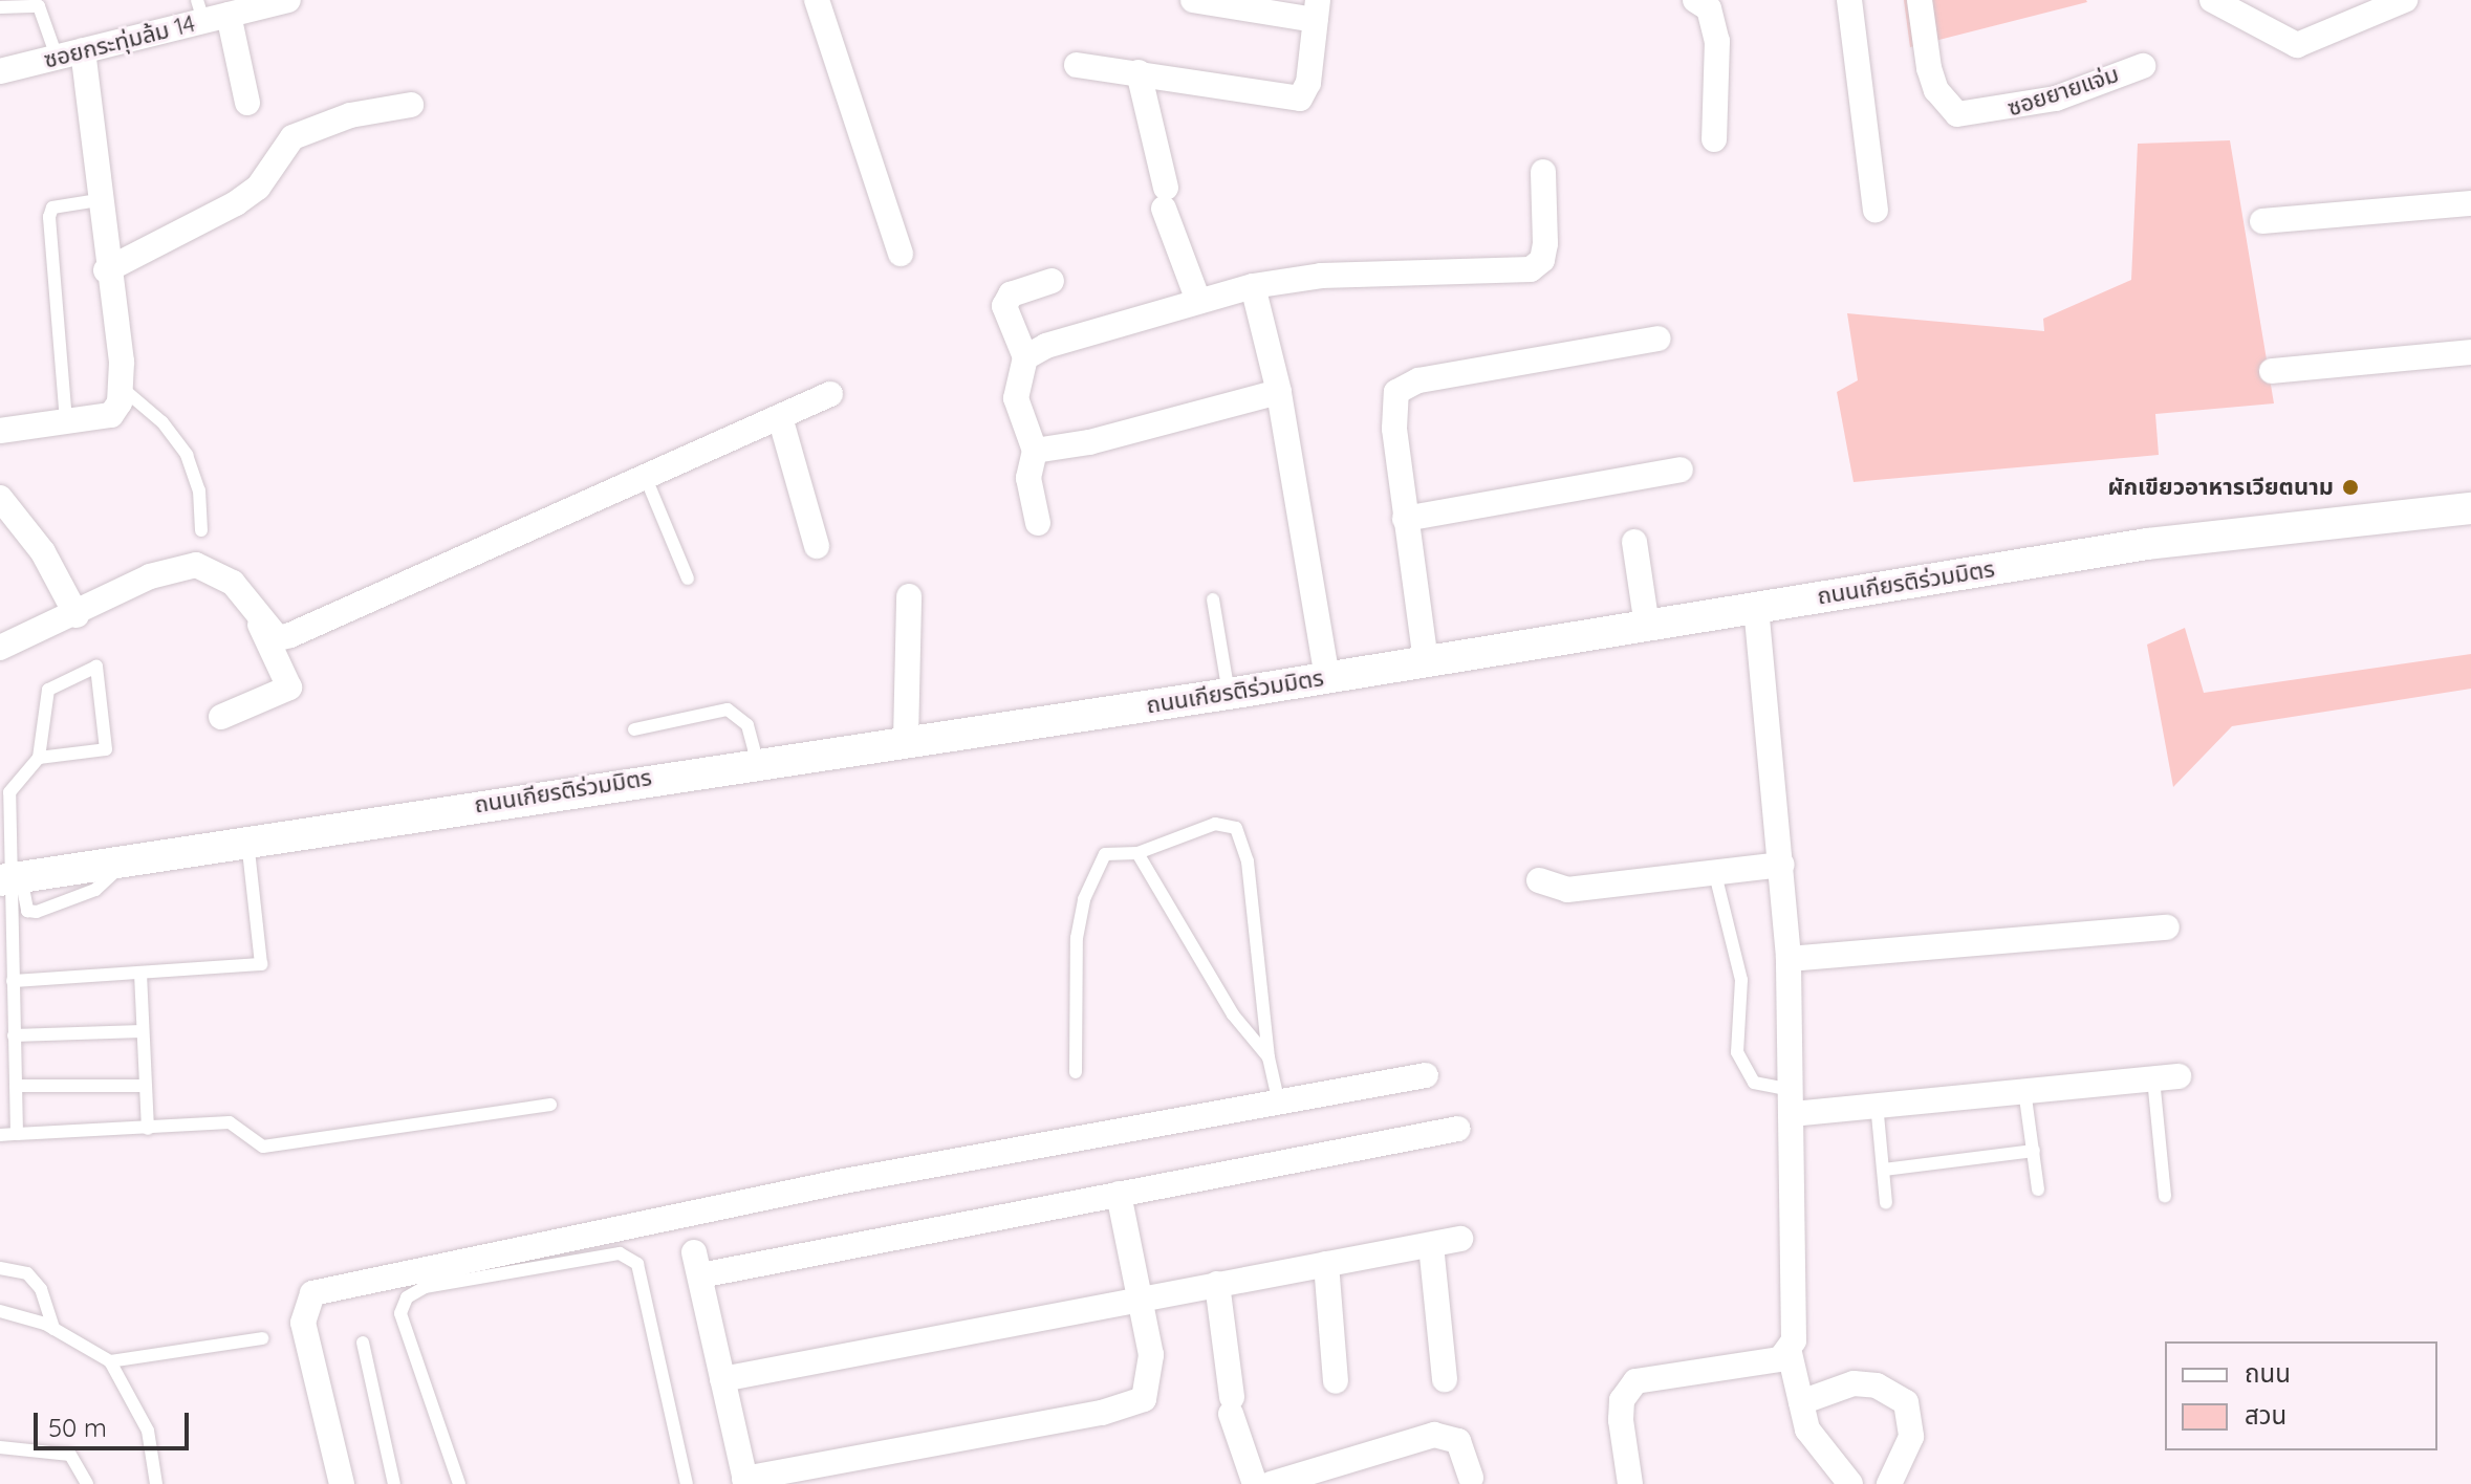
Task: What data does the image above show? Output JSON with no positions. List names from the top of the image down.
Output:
{
  "streets": {
    "street": ["ซอยกระทุ่มล้ม 14", "ซอยยายแจ่ม", "ถนนเกียรติร่วมมิตร"]
  },
  "places": ["ผักเขียวอาหารเวียตนาม"],
  "legend": ["ถนน", "สวน"],
  "scale_bar": "50 m"
}
